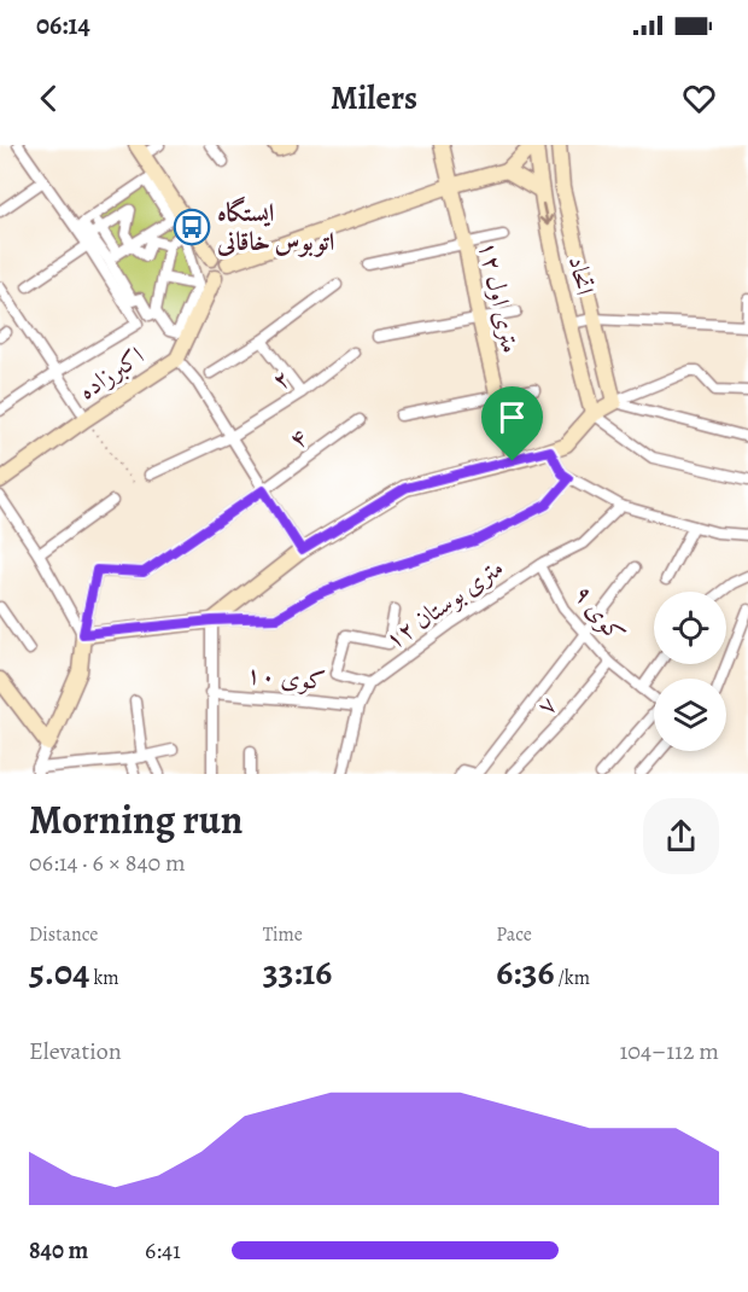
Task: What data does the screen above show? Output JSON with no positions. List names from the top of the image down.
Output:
{
  "streets": {
    "street": [
      "اتحاد",
      "۱۲ متری اول",
      "اکبرزاده",
      "۲",
      "۴",
      "۱۲ متری بوستان",
      "کوی ۹",
      "کوی ۱۰",
      "۷"
    ]
  },
  "crossings": [
    ["۱۲ متری بوستان", "کوی ۹"],
    ["۱۲ متری بوستان", "کوی ۱۰"],
    ["کوی ۹", "۷"]
  ],
  "places": {
    "bus stop": ["ایستگاه اتوبوس خاقانی"]
  },
  "page": {
    "status": "06:14",
    "header": "Milers",
    "heading": ["Morning run", "06:14 · 6 × 840 m"],
    "stats": [
      ["Distance", "5.04 km"],
      ["Time", "33:16"],
      ["Pace", "6:36 /km"]
    ],
    "chart": ["Elevation", "104–112 m"],
    "list": [
      {
        "name": "840 m",
        "note": "6:41"
      }
    ]
  }
}
